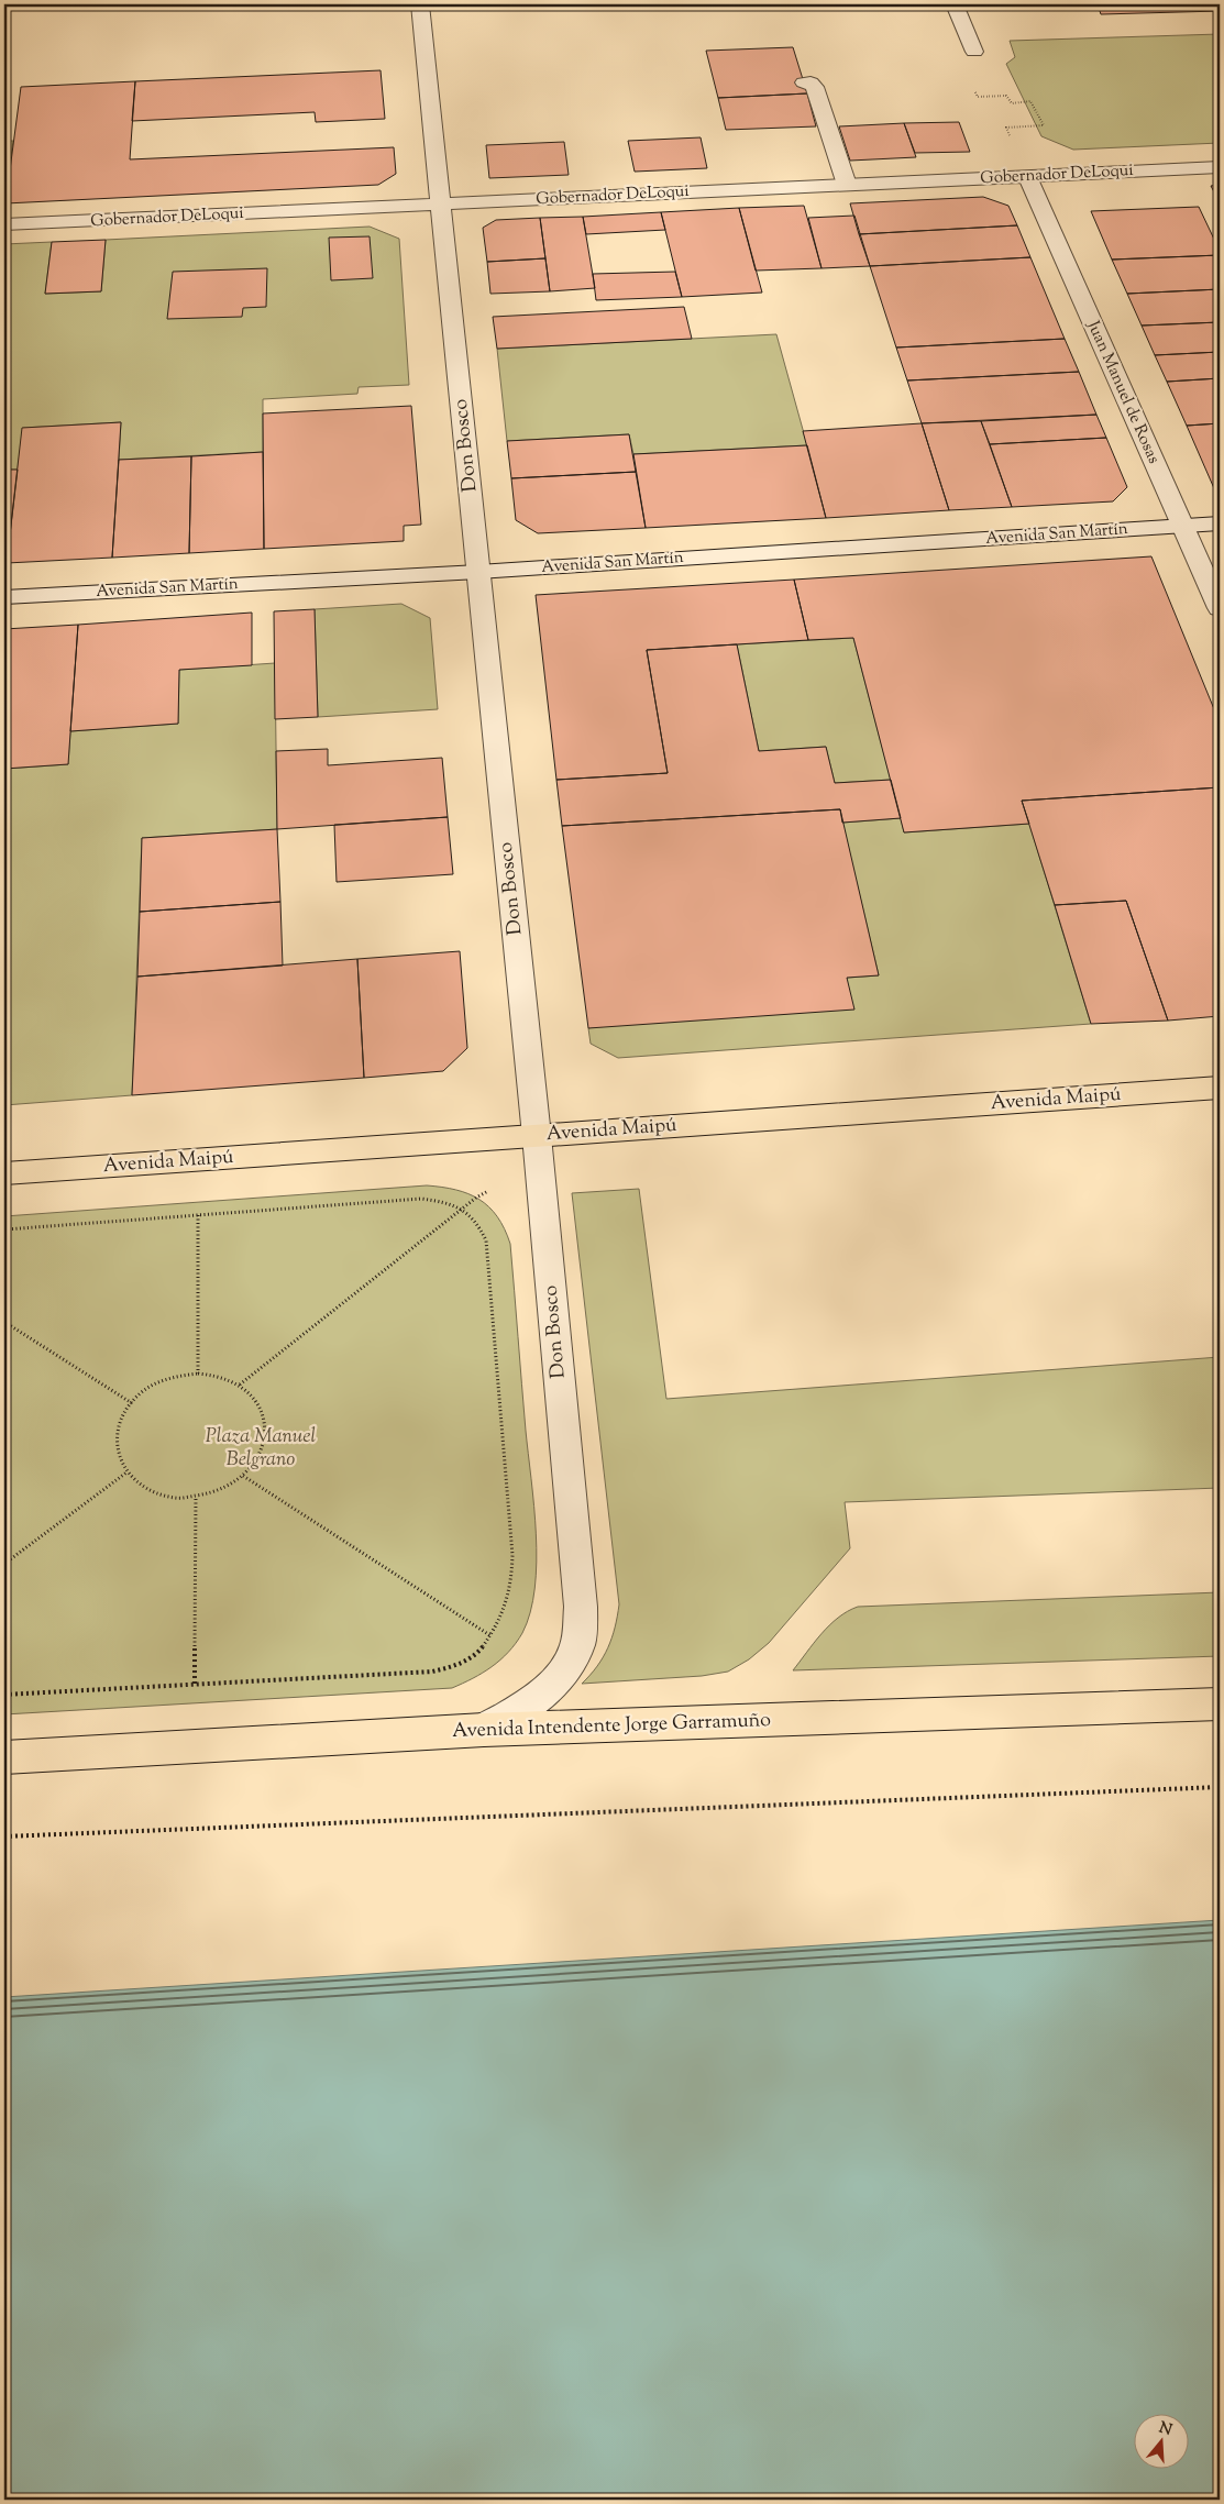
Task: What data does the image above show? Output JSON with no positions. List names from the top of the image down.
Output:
{
  "streets": {
    "main road": ["Avenida Maipú", "Avenida Intendente Jorge Garramuño"],
    "street": [
      "Gobernador DeLoqui",
      "Juan Manuel de Rosas",
      "Don Bosco",
      "Avenida San Martín"
    ]
  },
  "crossings": [
    ["Gobernador DeLoqui", "Juan Manuel de Rosas"],
    ["Gobernador DeLoqui", "Don Bosco"],
    ["Juan Manuel de Rosas", "Avenida San Martín"],
    ["Don Bosco", "Avenida San Martín"],
    ["Don Bosco", "Avenida Maipú"],
    ["Don Bosco", "Avenida Intendente Jorge Garramuño"]
  ],
  "parks": ["Plaza Manuel Belgrano"],
  "north": "top"
}
